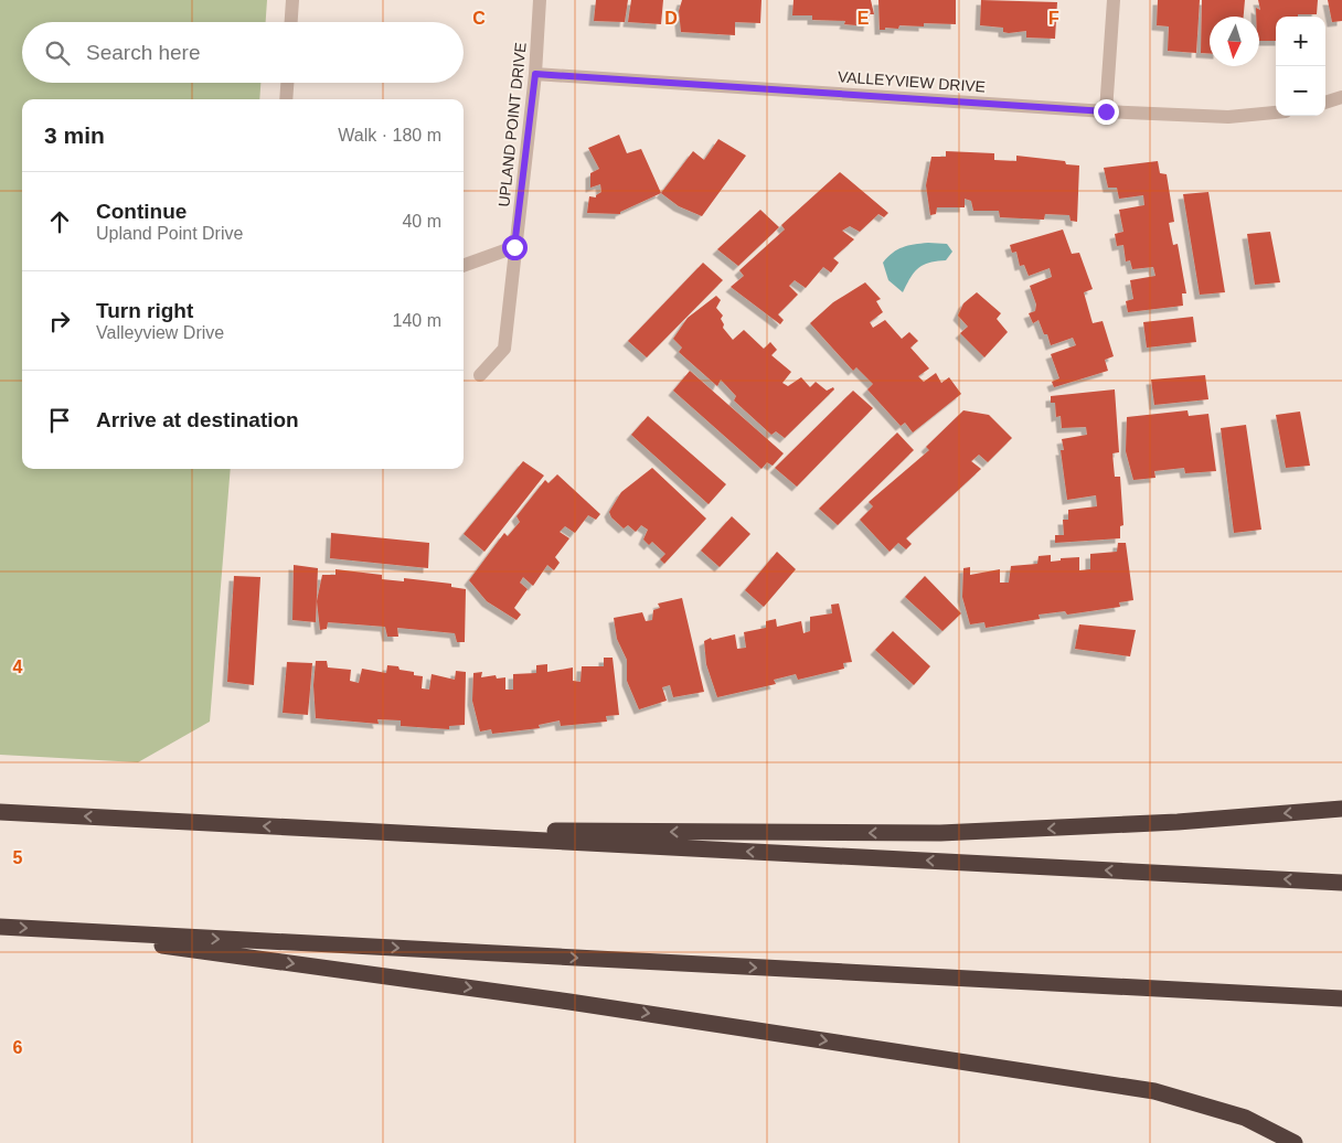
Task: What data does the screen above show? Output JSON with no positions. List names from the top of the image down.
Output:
{
  "streets": {
    "street": ["VALLEYVIEW DRIVE", "UPLAND POINT DRIVE"]
  },
  "crossings": [
    ["VALLEYVIEW DRIVE", "UPLAND POINT DRIVE"]
  ],
  "north": "bottom",
  "page": {
    "map_buttons": ["+", "−"],
    "search": "Search here",
    "heading": ["3 min", "Walk · 180 m"],
    "list": [
      ["Continue", "Upland Point Drive", "40 m"],
      ["Turn right", "Valleyview Drive", "140 m"],
      "Arrive at destination"
    ]
  },
  "grid": {
    "columns": [
      "C",
      "D",
      "E",
      "F"
    ],
    "rows": ["4", "5", "6"]
  }
}
